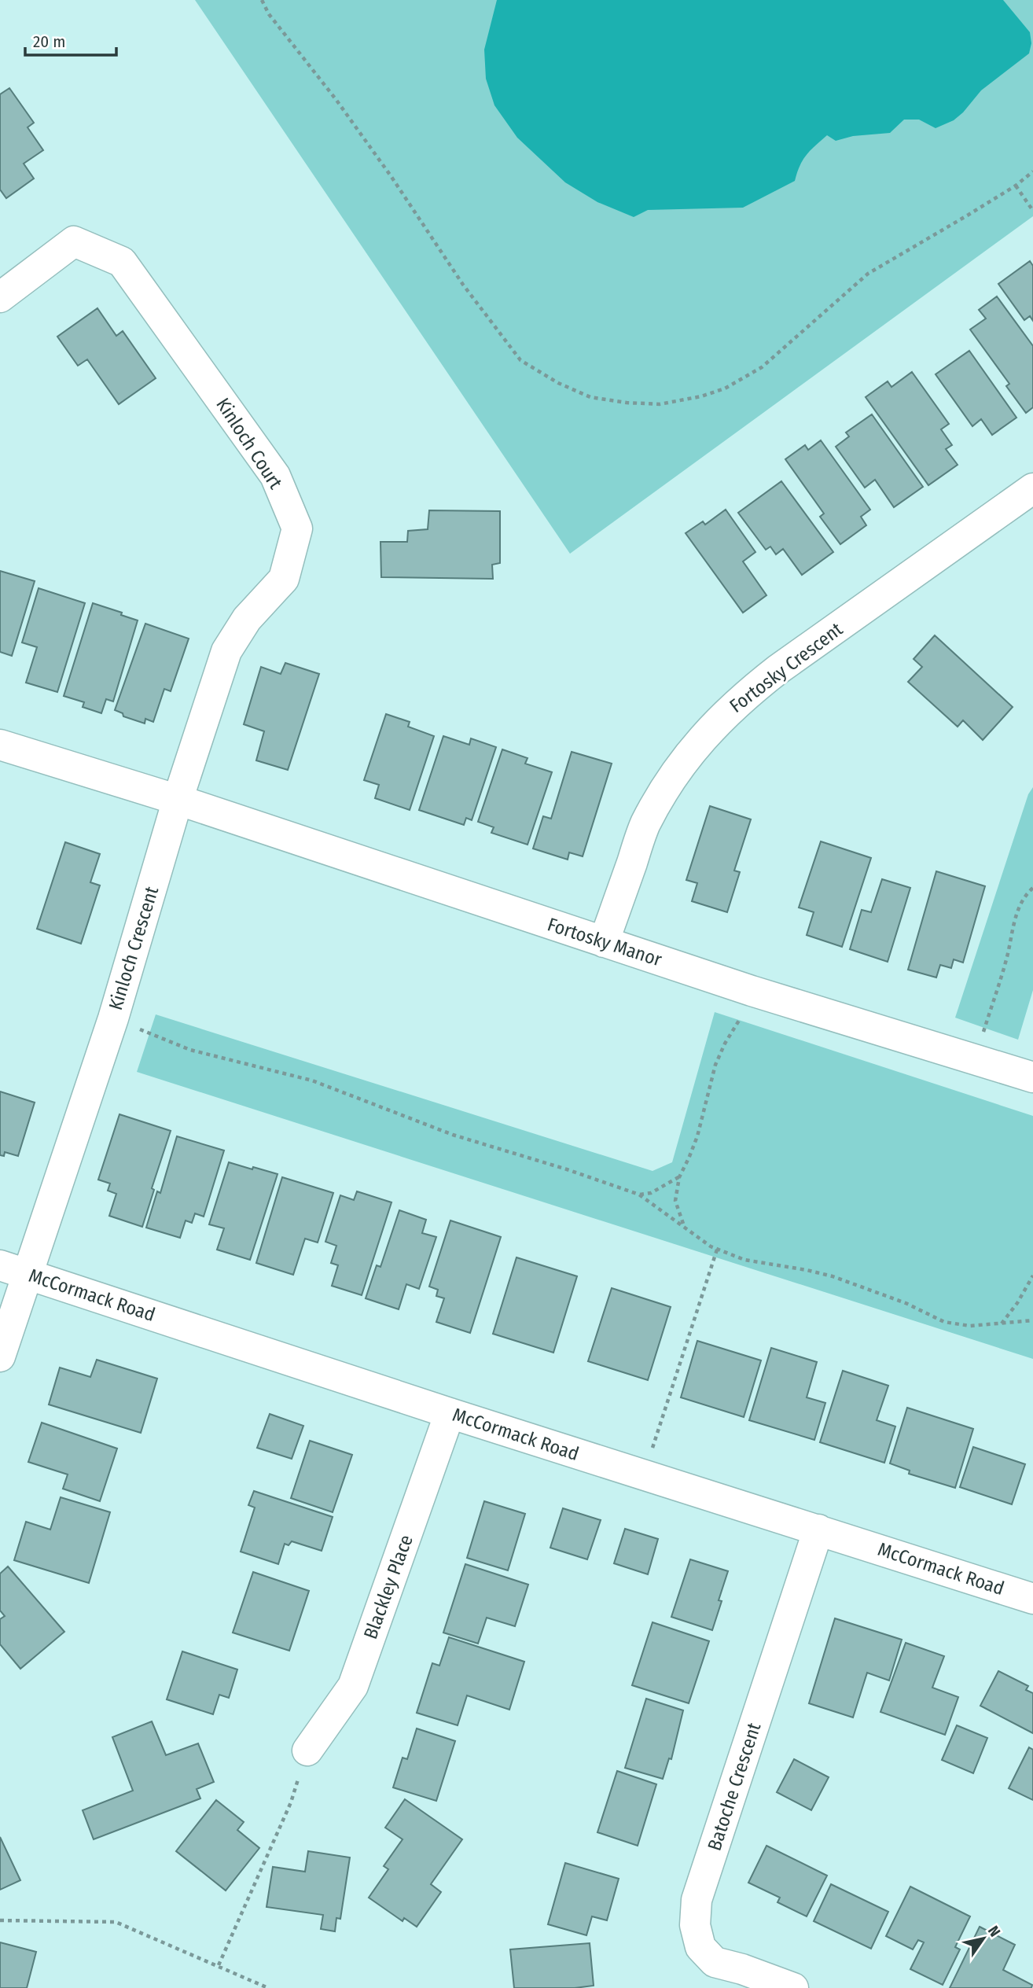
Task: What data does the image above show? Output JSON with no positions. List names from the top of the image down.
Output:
{
  "streets": {
    "street": [
      "Kinloch Court",
      "Fortosky Crescent",
      "Fortosky Manor",
      "Kinloch Crescent",
      "McCormack Road",
      "Blackley Place",
      "Batoche Crescent"
    ]
  },
  "crossings": [
    ["Kinloch Court", "Fortosky Manor"],
    ["Kinloch Court", "Kinloch Crescent"],
    ["Fortosky Crescent", "Fortosky Manor"],
    ["Fortosky Manor", "Kinloch Crescent"],
    ["Kinloch Crescent", "McCormack Road"],
    ["McCormack Road", "Blackley Place"],
    ["McCormack Road", "Batoche Crescent"]
  ],
  "scale_bar": "20 m",
  "north": "top right"
}
